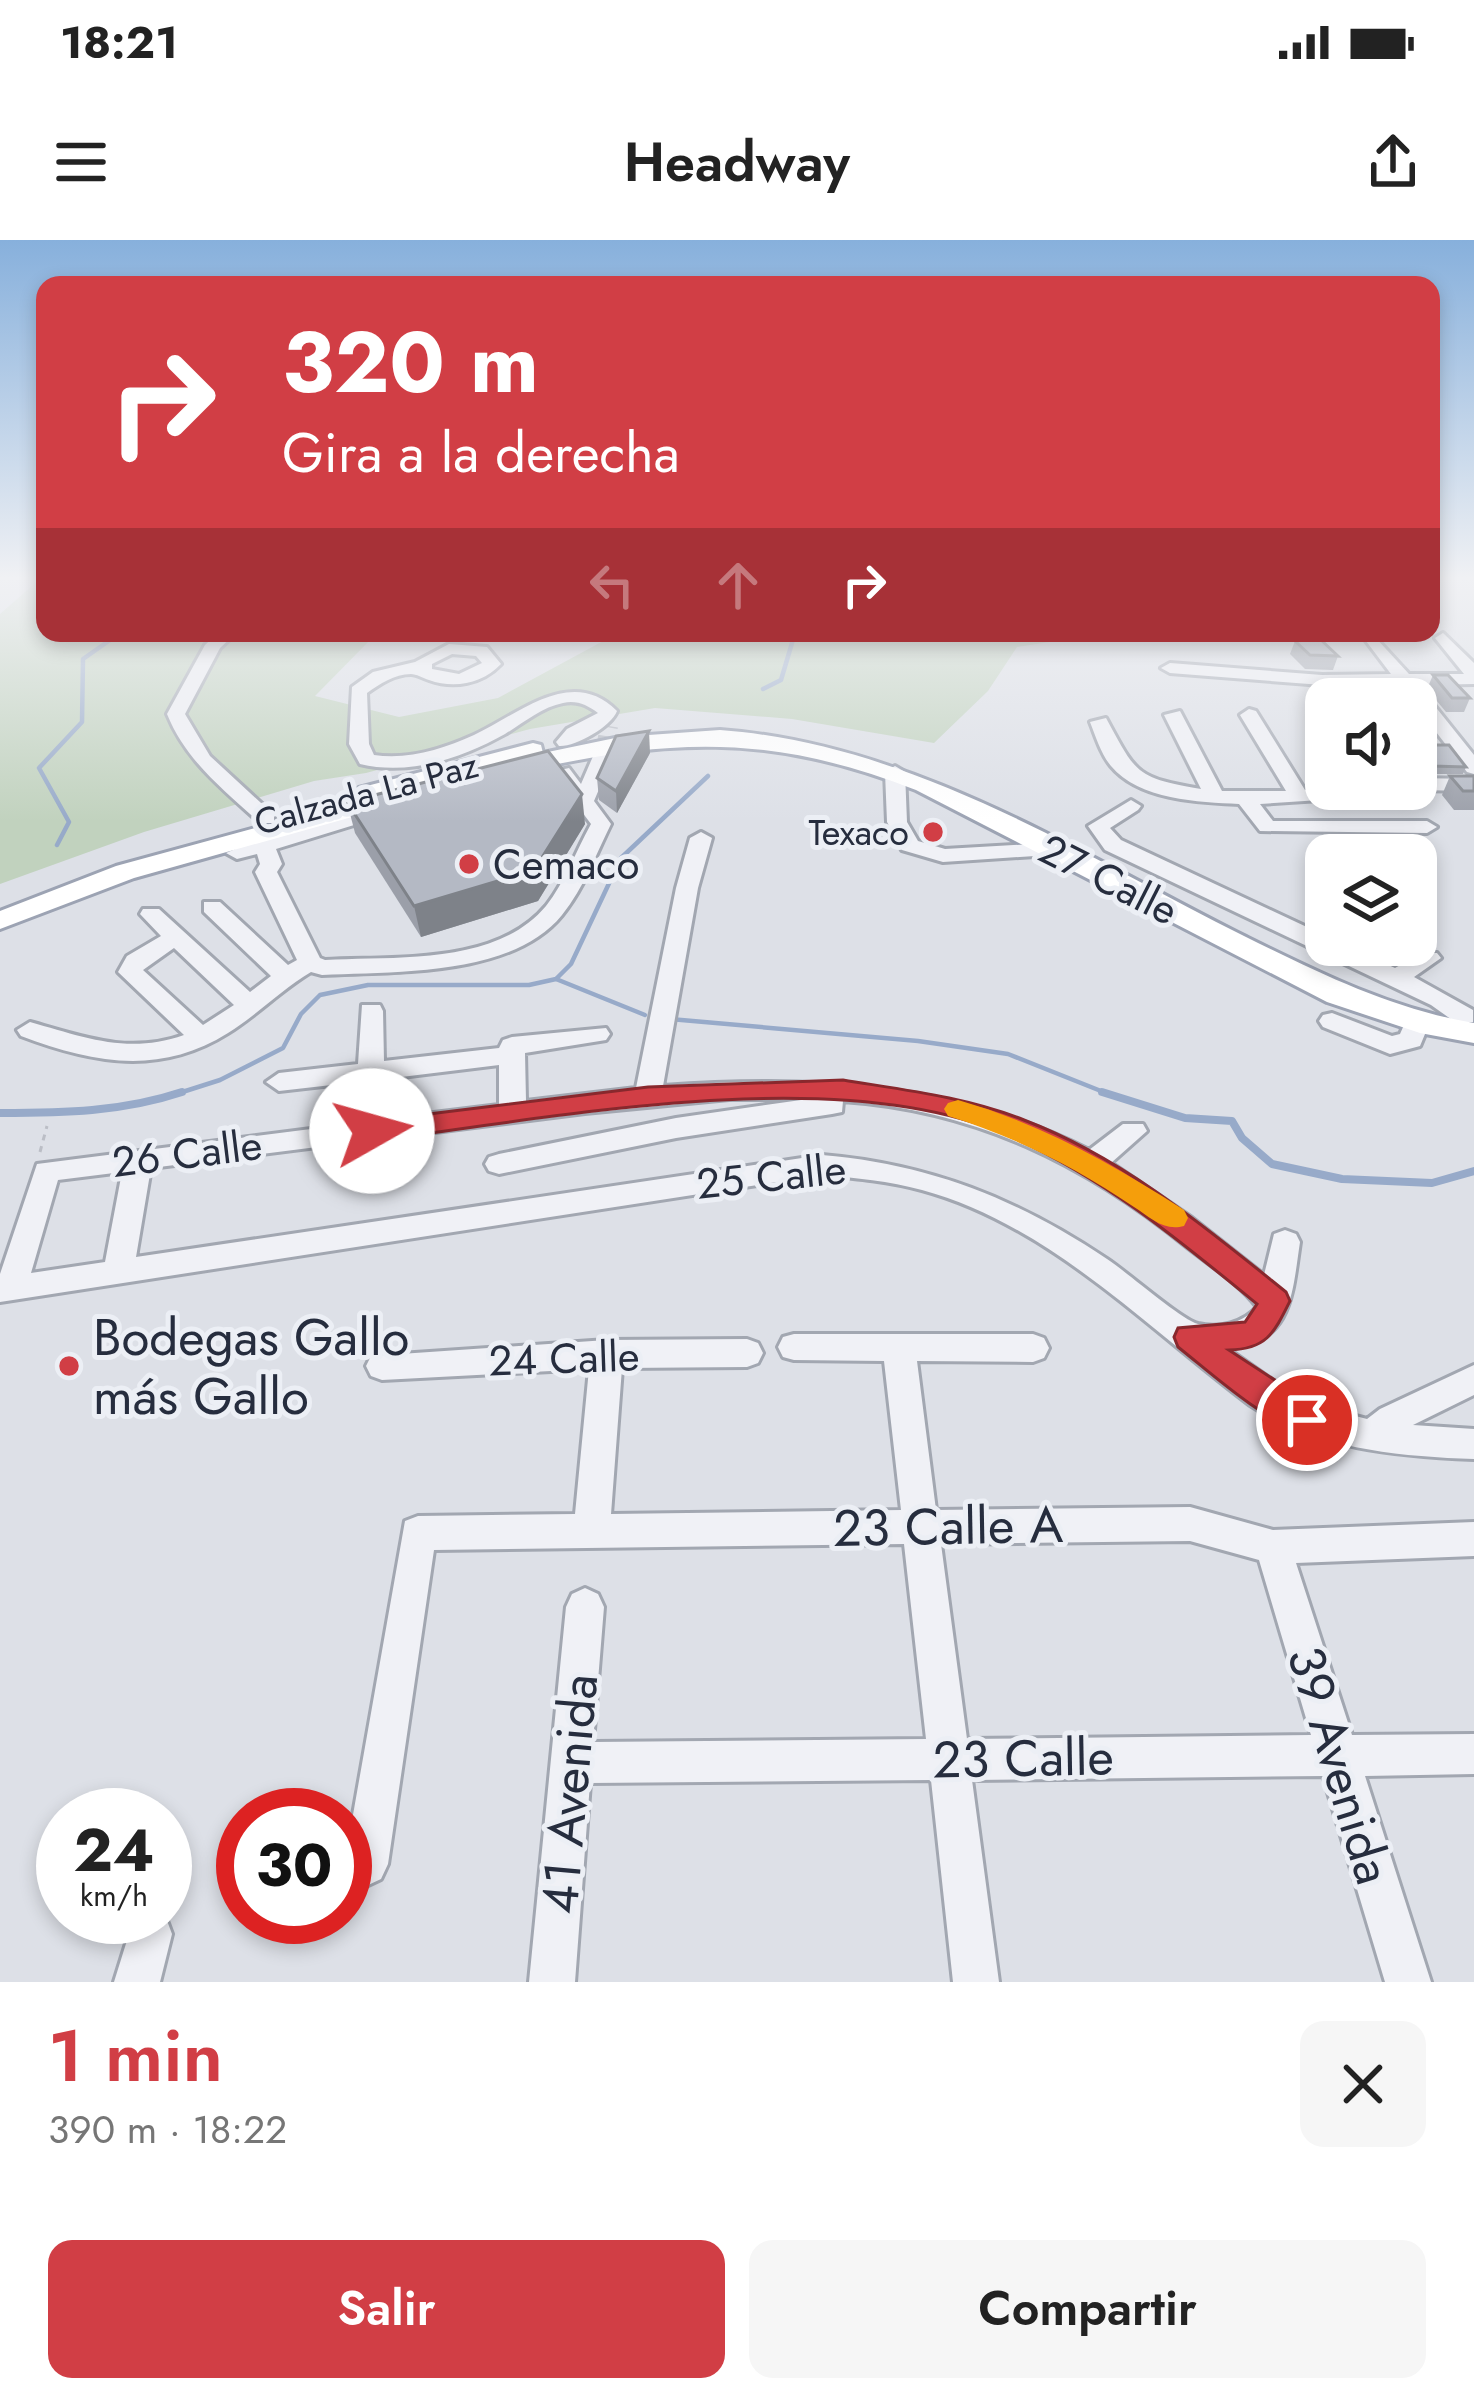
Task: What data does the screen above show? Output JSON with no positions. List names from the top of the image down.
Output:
{
  "streets": {
    "main road": ["Calzada La Paz", "27 Calle"],
    "street": [
      "26 Calle",
      "25 Calle",
      "24 Calle",
      "23 Calle A",
      "23 Calle",
      "39 Avenida",
      "41 Avenida"
    ]
  },
  "crossings": [
    ["Calzada La Paz", "27 Calle"],
    ["23 Calle A", "39 Avenida"],
    ["23 Calle", "39 Avenida"],
    ["23 Calle", "41 Avenida"]
  ],
  "places": ["Texaco", "Cemaco", "Bodegas Gallo más Gallo"],
  "page": {
    "status": "18:21",
    "header": "Headway",
    "turn": ["320 m", "Gira a la derecha"],
    "speed": "24 km/h",
    "limit": "30",
    "heading": ["1 min", "390 m · 18:22"],
    "buttons": ["Salir", "Compartir"]
  }
}
